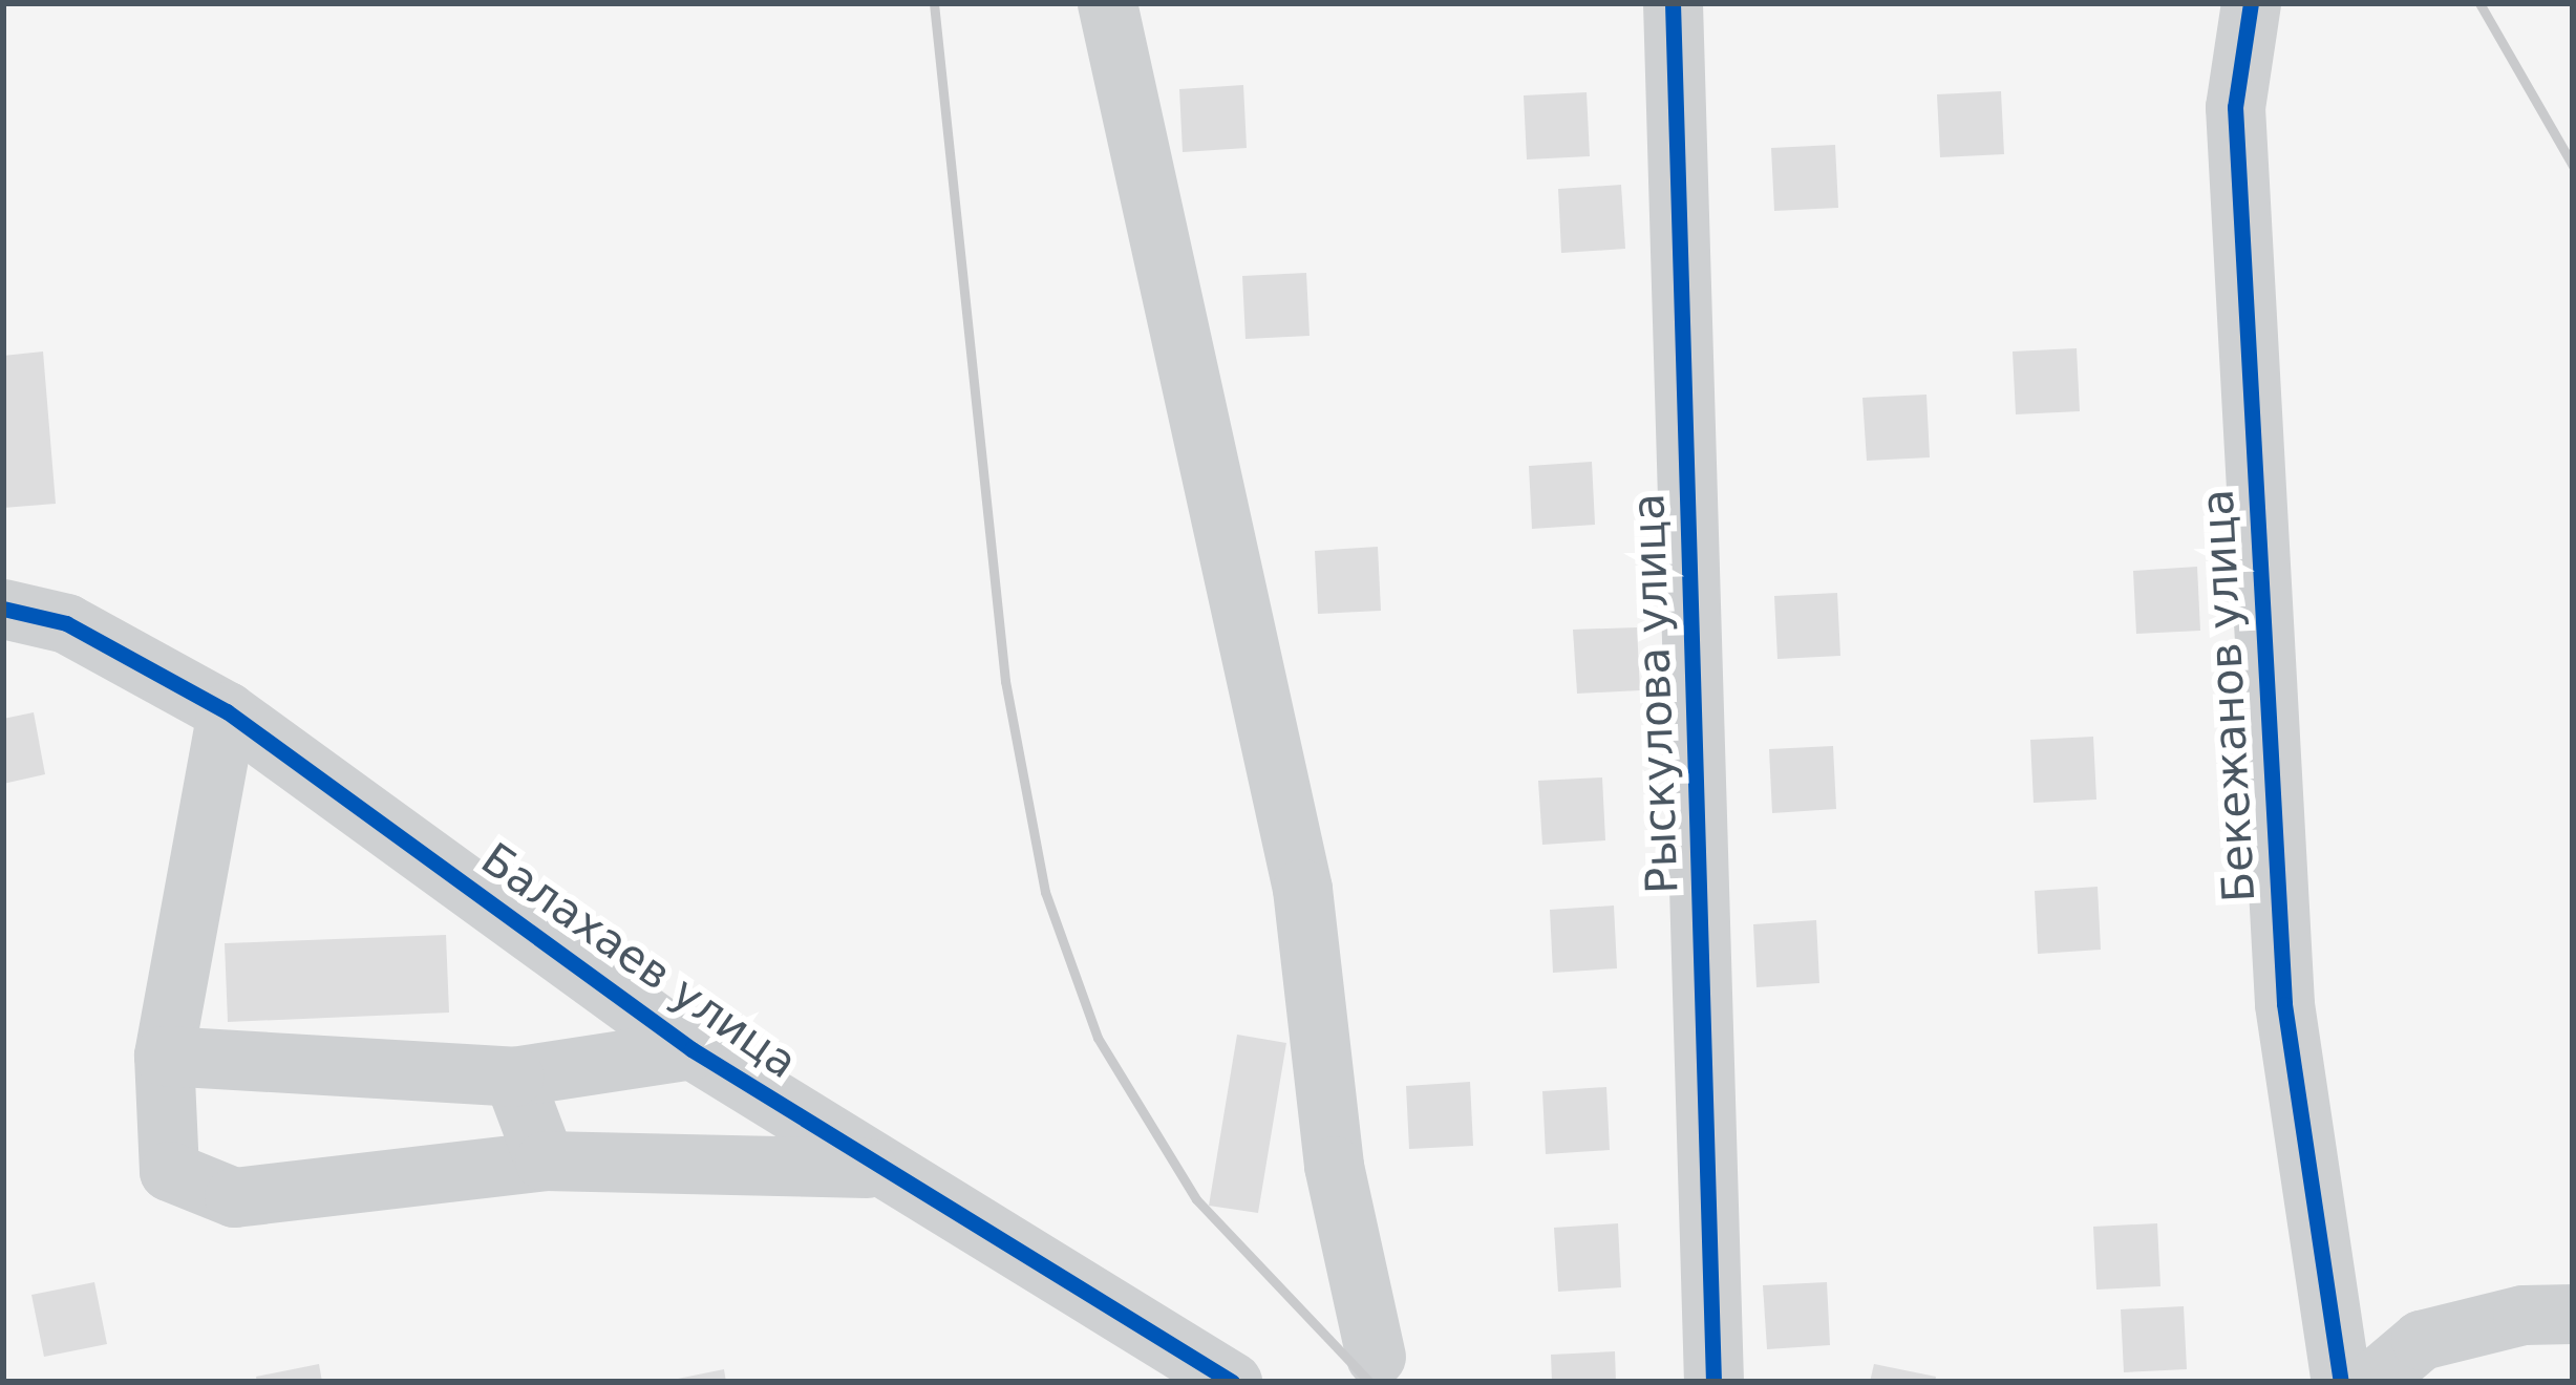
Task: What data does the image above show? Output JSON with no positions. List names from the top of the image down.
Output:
{
  "streets": {
    "street": ["Рыскулова улица", "Бекежанов улица", "Балахаев улица"]
  }
}
